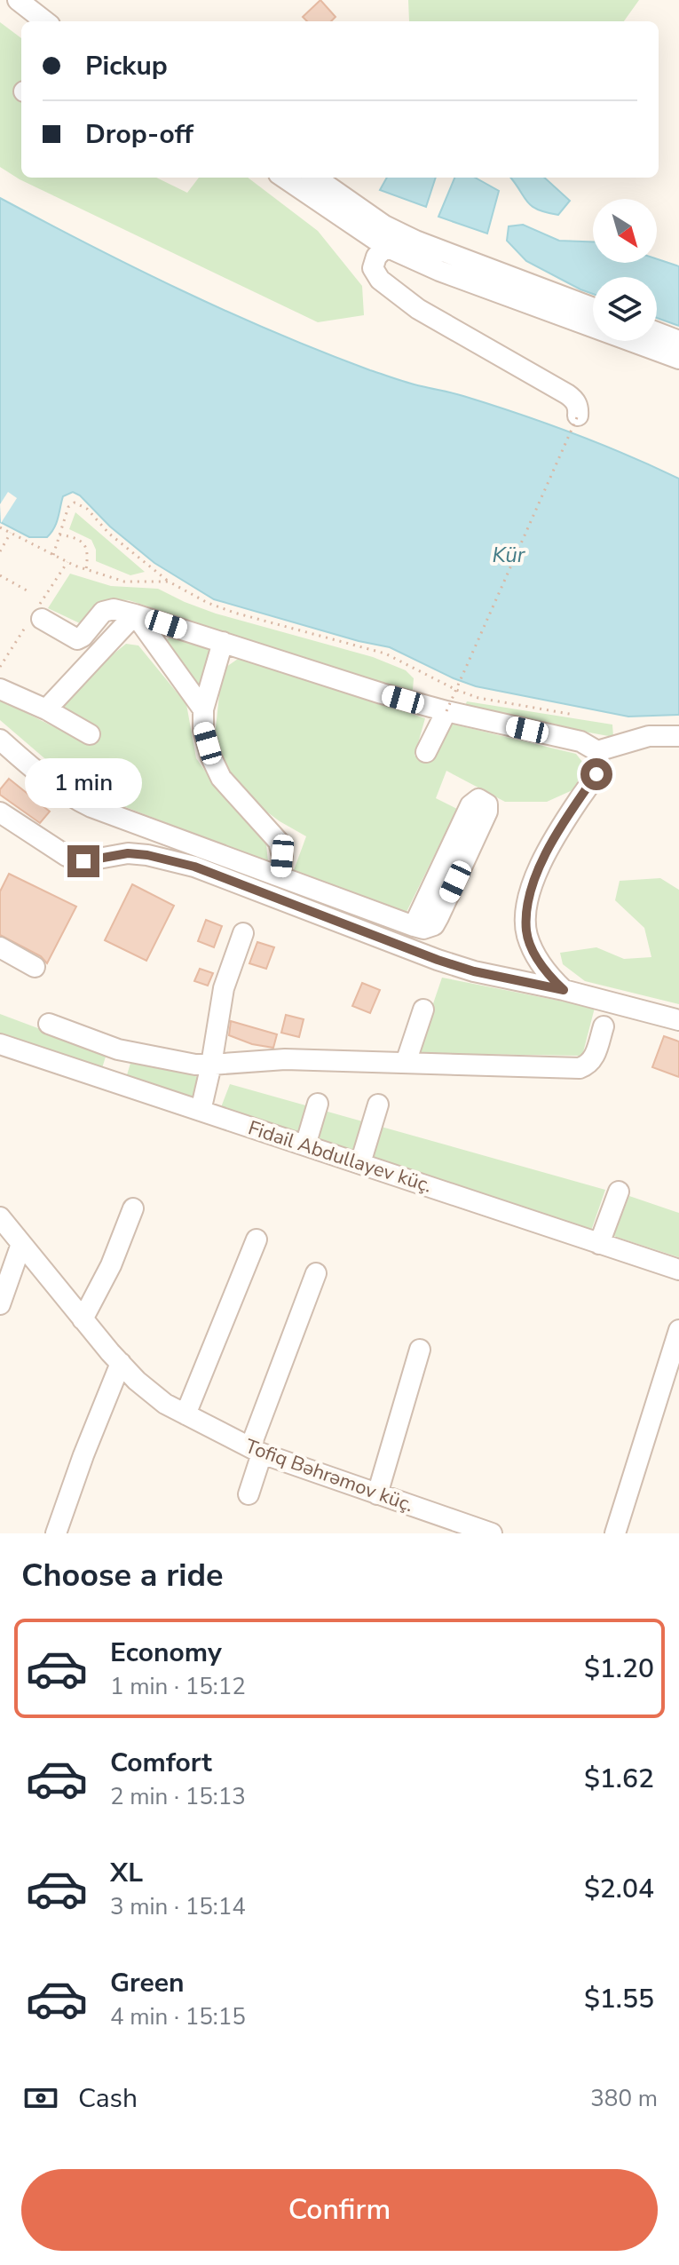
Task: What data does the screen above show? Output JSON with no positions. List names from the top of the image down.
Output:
{
  "streets": {
    "street": ["Fidail Abdullayev küç.", "Tofiq Bəhrəmov küç."]
  },
  "water": ["Kür"],
  "north": "bottom right",
  "page": {
    "banner": ["Pickup", "Drop-off"],
    "bubble": "1 min",
    "heading": "Choose a ride",
    "list": [
      {
        "name": "Economy",
        "note": "1 min · 15:12",
        "value": "$1.20"
      },
      {
        "name": "Comfort",
        "note": "2 min · 15:13",
        "value": "$1.62"
      },
      {
        "name": "XL",
        "note": "3 min · 15:14",
        "value": "$2.04"
      },
      {
        "name": "Green",
        "note": "4 min · 15:15",
        "value": "$1.55"
      }
    ],
    "pay": ["Cash", "380 m"],
    "buttons": "Confirm"
  }
}
